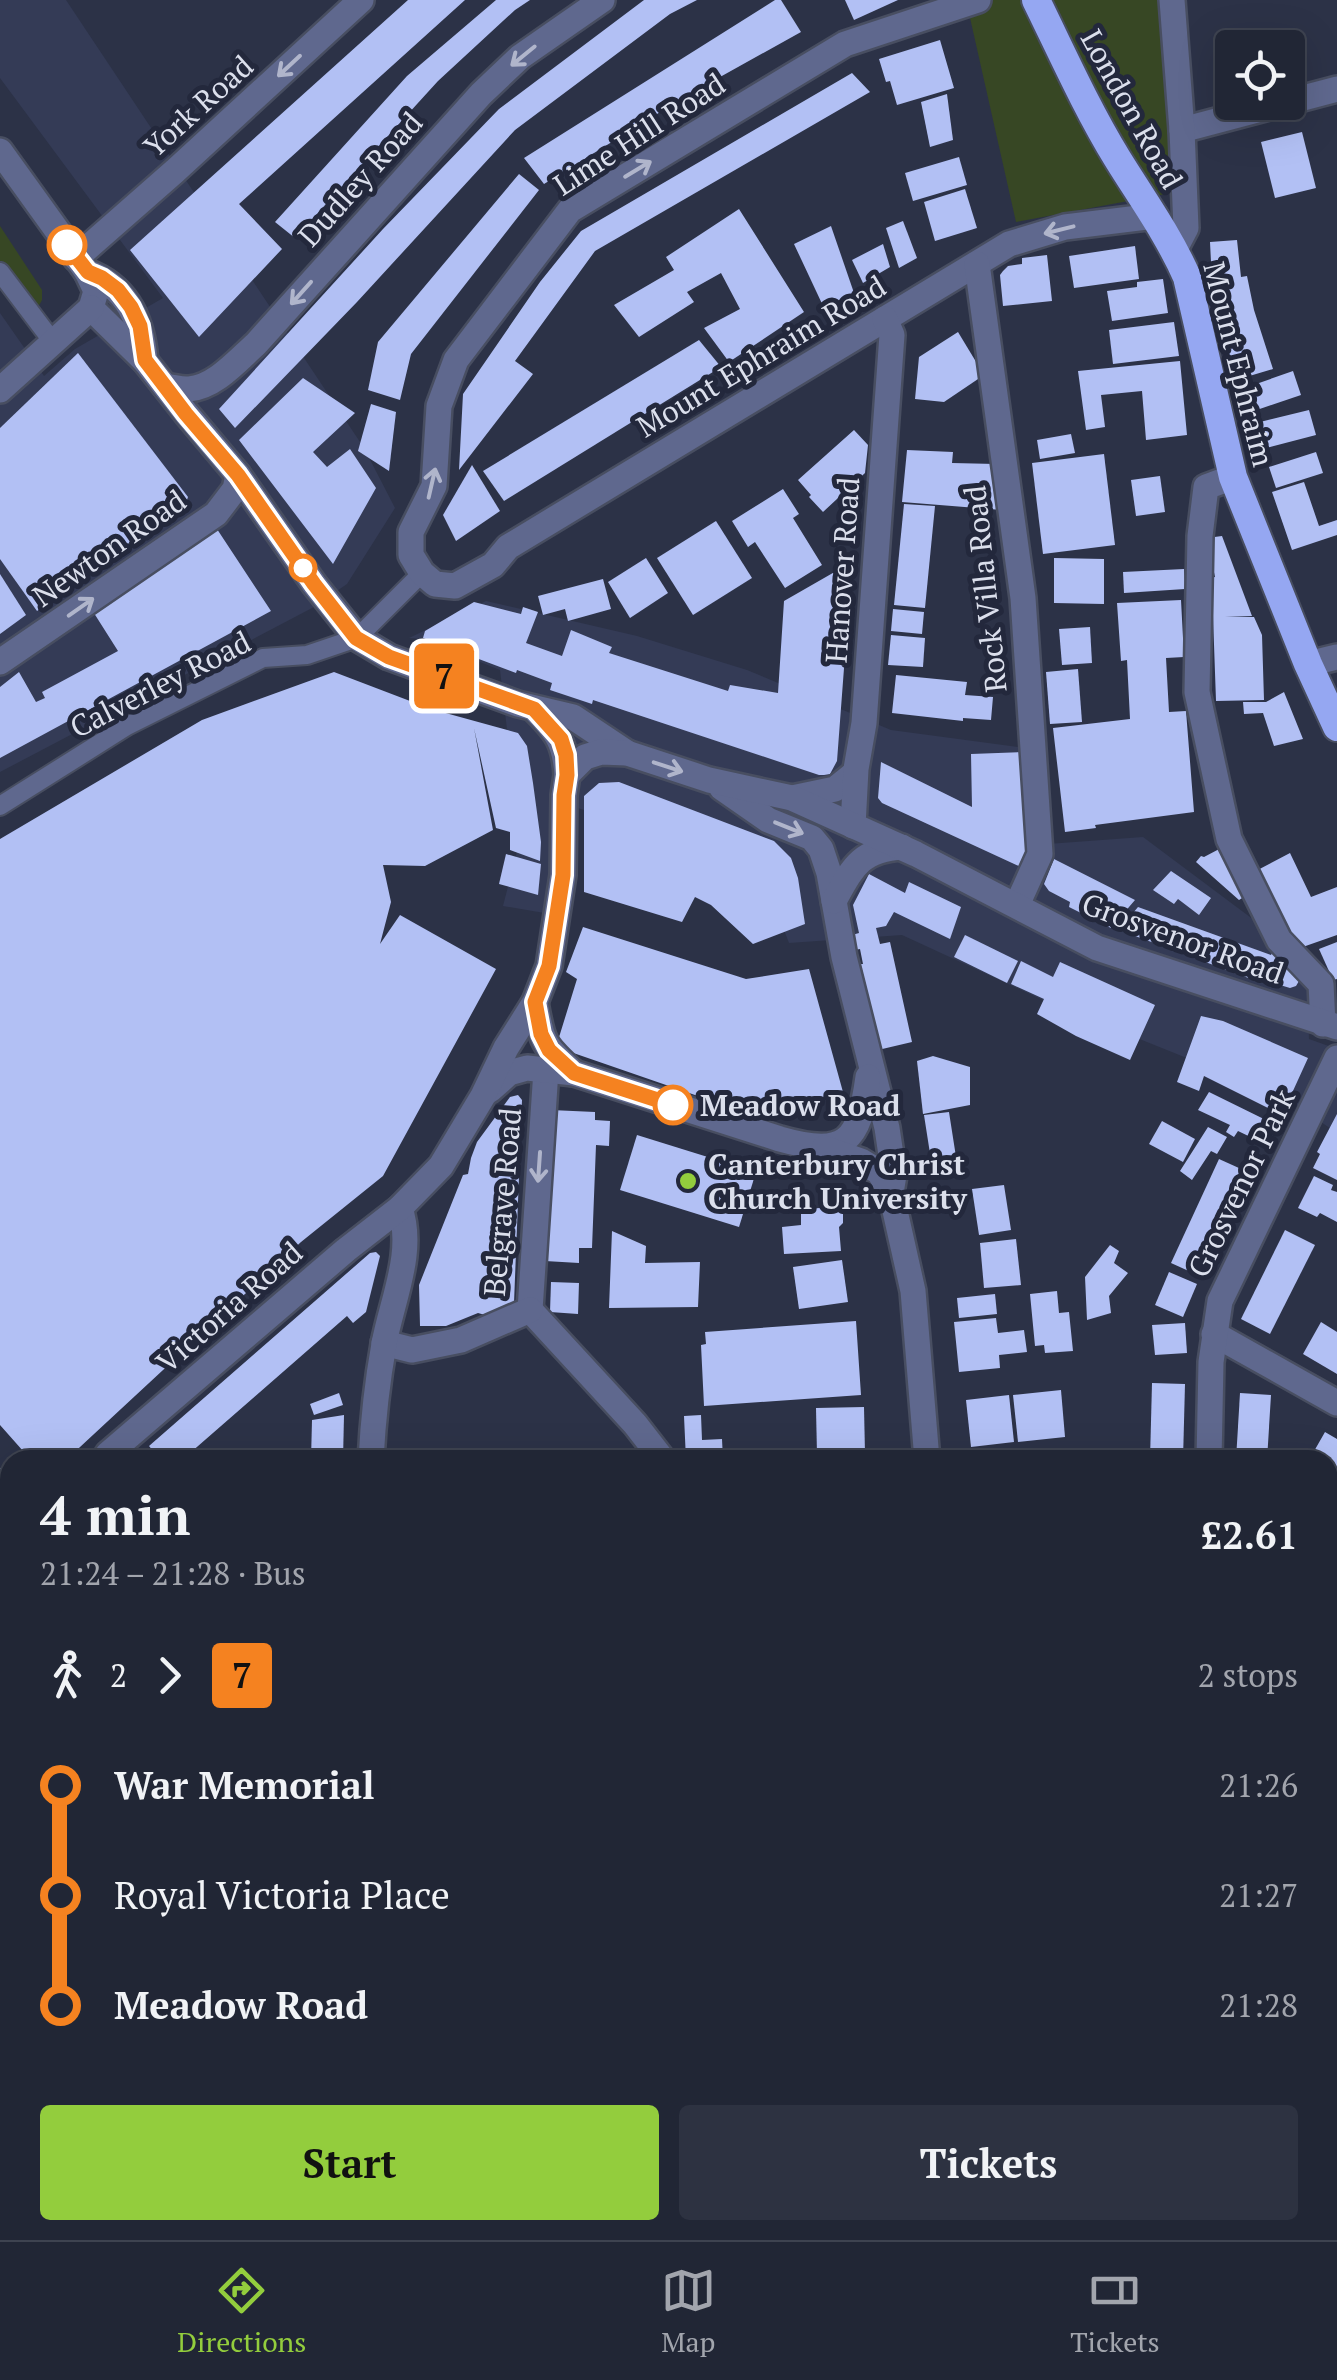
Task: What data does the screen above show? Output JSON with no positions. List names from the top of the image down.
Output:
{
  "streets": {
    "highway": ["London Road", "Mount Ephraim"],
    "street": [
      "York Road",
      "Lime Hill Road",
      "Dudley Road",
      "Mount Ephraim Road",
      "Newton Road",
      "Hanover Road",
      "Rock Villa Road",
      "Calverley Road",
      "Grosvenor Road",
      "Grosvenor Park",
      "Belgrave Road",
      "Victoria Road"
    ]
  },
  "crossings": [
    ["London Road", "Mount Ephraim Road"],
    ["London Road", "Mount Ephraim"],
    ["Lime Hill Road", "Mount Ephraim Road"],
    ["Mount Ephraim Road", "Hanover Road"],
    ["Mount Ephraim Road", "Rock Villa Road"],
    ["Hanover Road", "Grosvenor Road"],
    ["Rock Villa Road", "Grosvenor Road"],
    ["Calverley Road", "Grosvenor Road"],
    ["Grosvenor Road", "Victoria Road"]
  ],
  "one_way": ["York Road", "Lime Hill Road", "Dudley Road"],
  "places": ["Meadow Road", "Canterbury Christ Church University"],
  "lines": ["bus line 7"],
  "page": {
    "on_map": "7",
    "heading": ["4 min", "21:24 – 21:28 · Bus", "£2.61"],
    "legs": ["2", "7", "2 stops"],
    "list": [
      {
        "name": "War Memorial",
        "value": "21:26"
      },
      {
        "name": "Royal Victoria Place",
        "value": "21:27"
      },
      {
        "name": "Meadow Road",
        "value": "21:28"
      }
    ],
    "buttons": ["Start", "Tickets"],
    "tabs": ["Directions", "Map", "Tickets"]
  }
}
